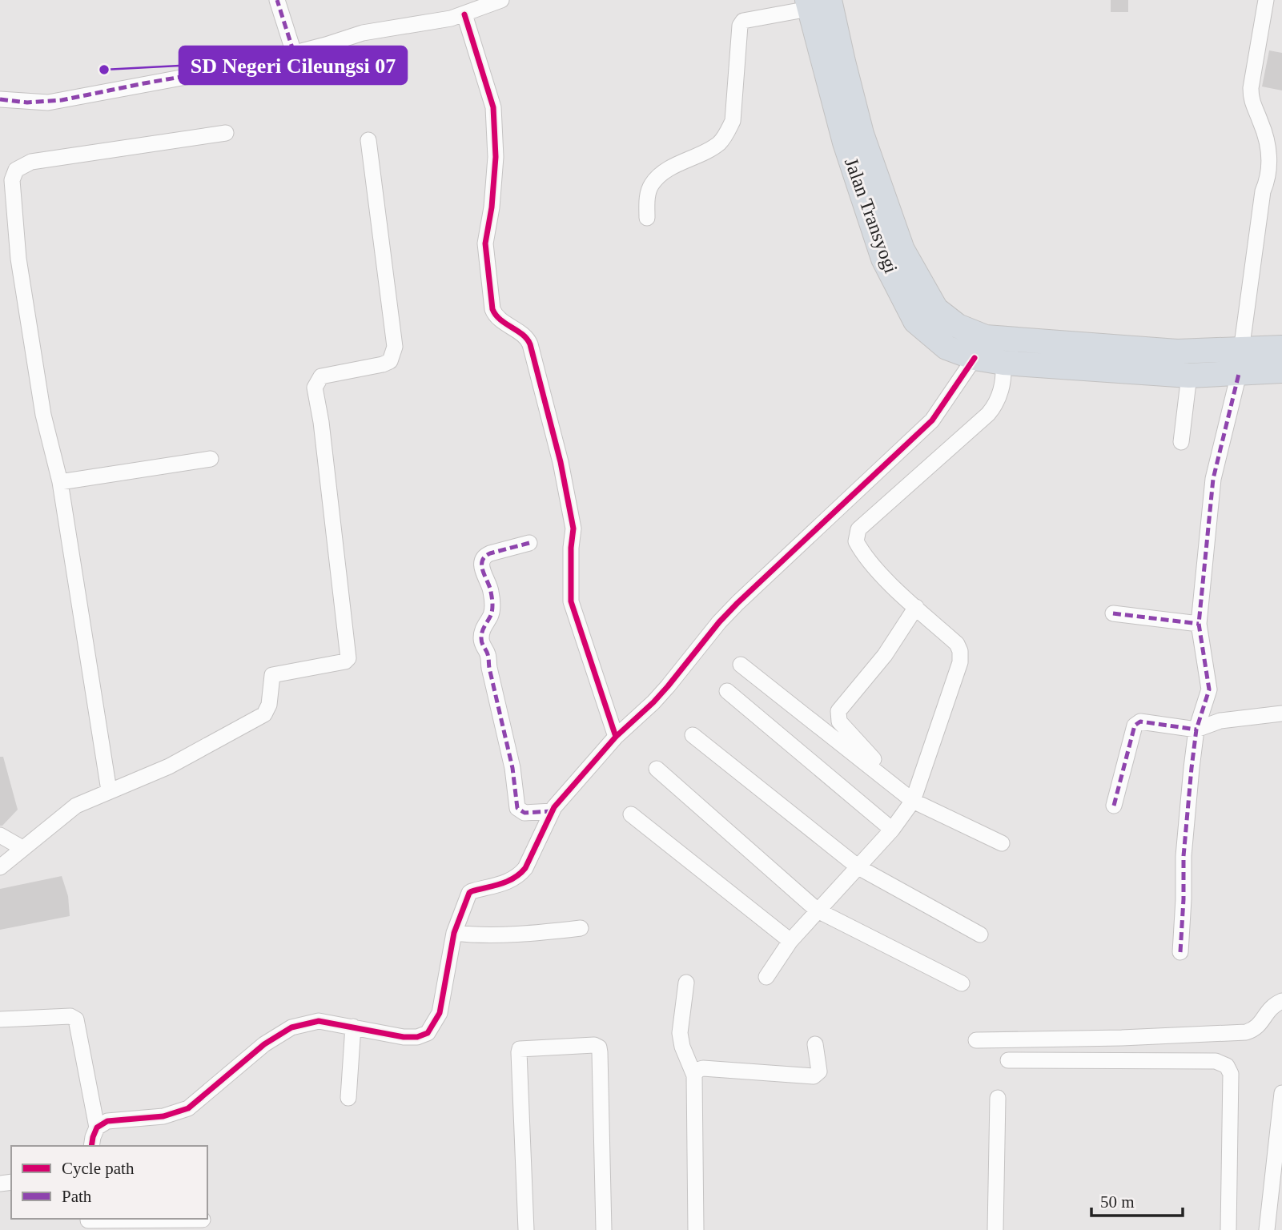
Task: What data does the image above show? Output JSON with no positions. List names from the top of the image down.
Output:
{
  "streets": {
    "highway": ["Jalan Transyogi"]
  },
  "places": ["SD Negeri Cileungsi 07"],
  "legend": ["Cycle path", "Path"],
  "scale_bar": "50 m"
}
